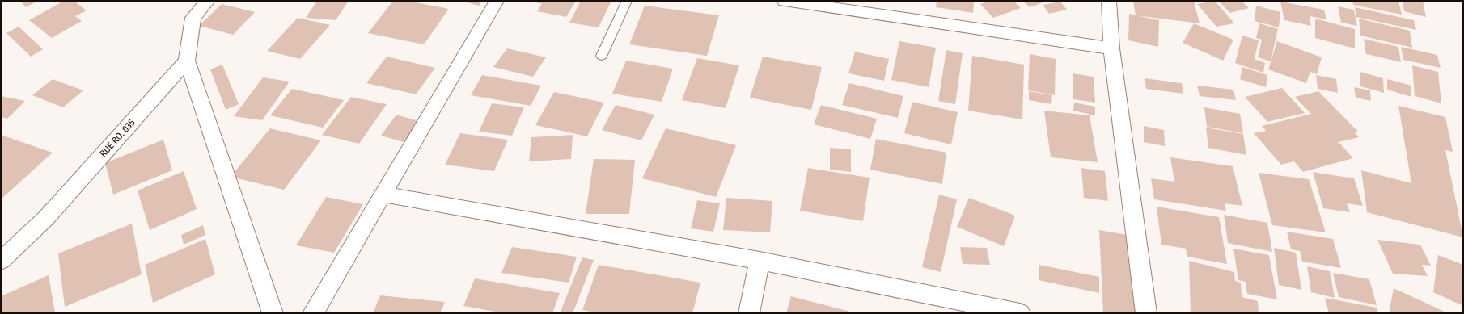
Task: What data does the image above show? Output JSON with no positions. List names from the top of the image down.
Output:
{
  "streets": {
    "street": ["RUE RO. 035"]
  }
}
